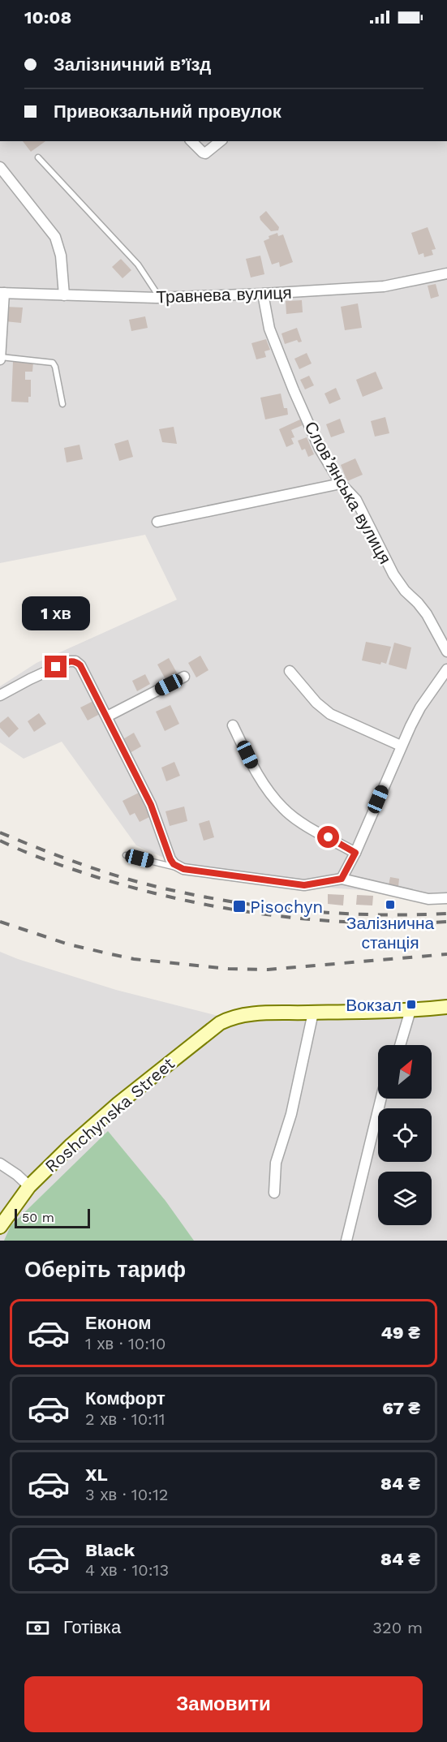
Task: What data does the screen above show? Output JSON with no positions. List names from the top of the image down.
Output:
{
  "streets": {
    "street": ["Травнева вулиця", "Слов’янська вулиця", "Roshchynska Street"]
  },
  "crossings": [
    ["Травнева вулиця", "Слов’янська вулиця"]
  ],
  "places": {
    "transit": ["Залізнична станція", "Pisochyn", "Вокзал"]
  },
  "scale_bar": "50 m",
  "north": "top right",
  "page": {
    "status": "10:08",
    "banner": ["Залізничний в’їзд", "Привокзальний провулок"],
    "bubble": "1 хв",
    "scale": "50 m",
    "heading": "Оберіть тариф",
    "list": [
      {
        "name": "Економ",
        "note": "1 хв · 10:10",
        "value": "49 ₴"
      },
      {
        "name": "Комфорт",
        "note": "2 хв · 10:11",
        "value": "67 ₴"
      },
      {
        "name": "XL",
        "note": "3 хв · 10:12",
        "value": "84 ₴"
      },
      {
        "name": "Black",
        "note": "4 хв · 10:13",
        "value": "84 ₴"
      }
    ],
    "pay": ["Готівка", "320 m"],
    "buttons": "Замовити"
  }
}
